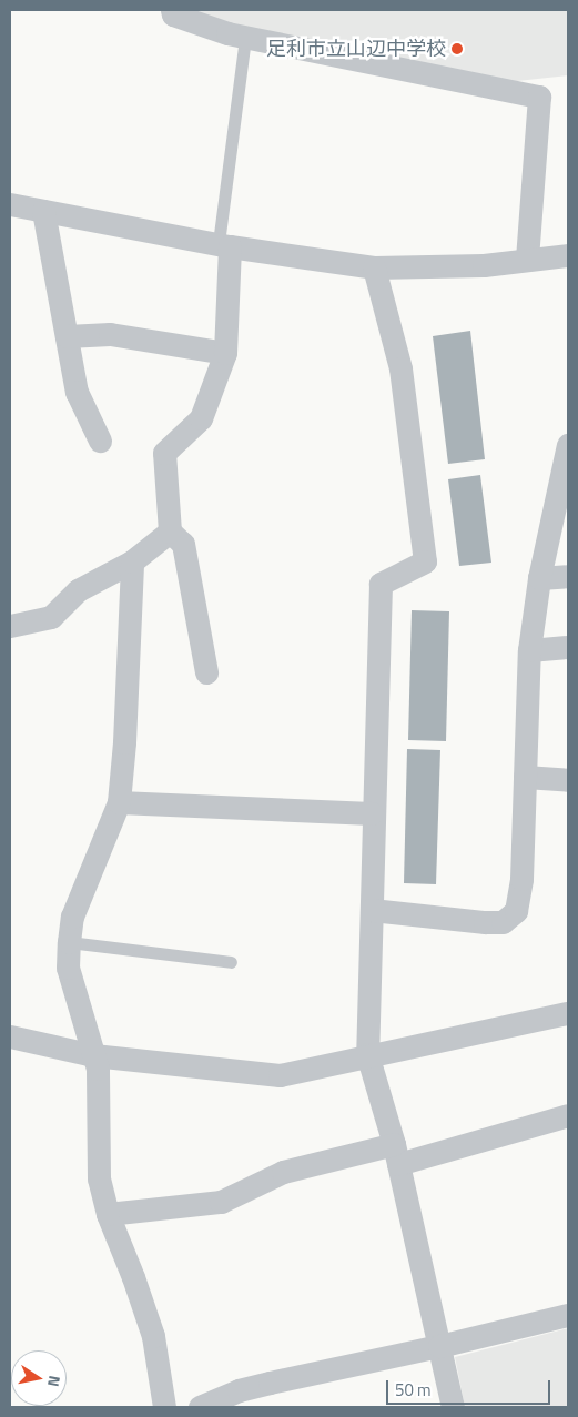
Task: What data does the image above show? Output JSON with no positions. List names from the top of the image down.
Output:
{
  "places": ["足利市立山辺中学校"],
  "scale_bar": "50 m",
  "north": "right"
}
